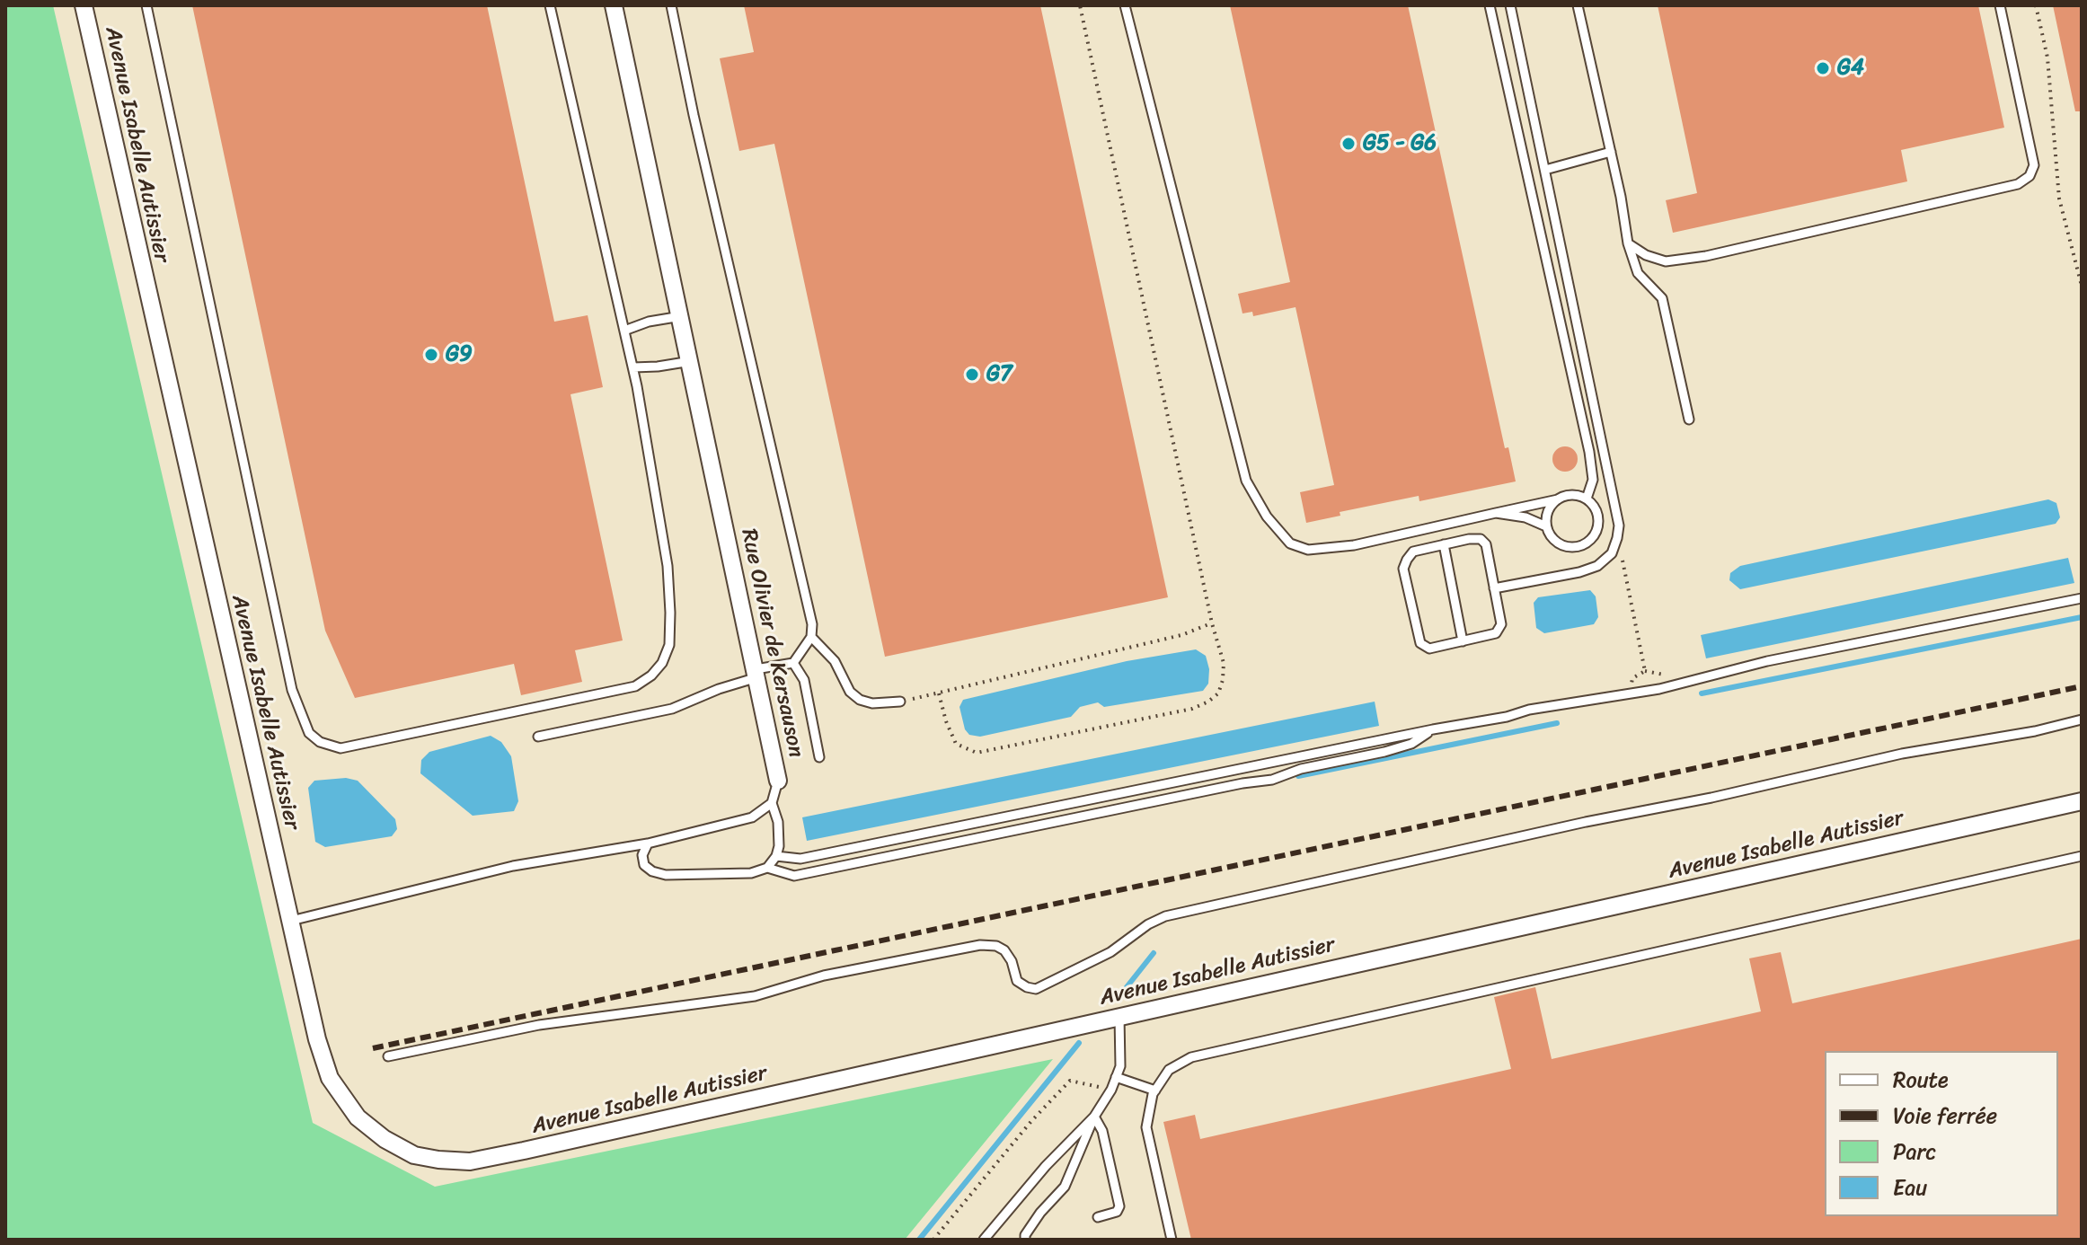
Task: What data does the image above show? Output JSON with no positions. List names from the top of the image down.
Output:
{
  "streets": {
    "street": ["Avenue Isabelle Autissier", "Rue Olivier de Kersauson"]
  },
  "places": [
    "G4",
    "G5 - G6",
    "G9",
    "G7"
  ],
  "legend": [
    "Route",
    "Voie ferrée",
    "Parc",
    "Eau"
  ]
}
